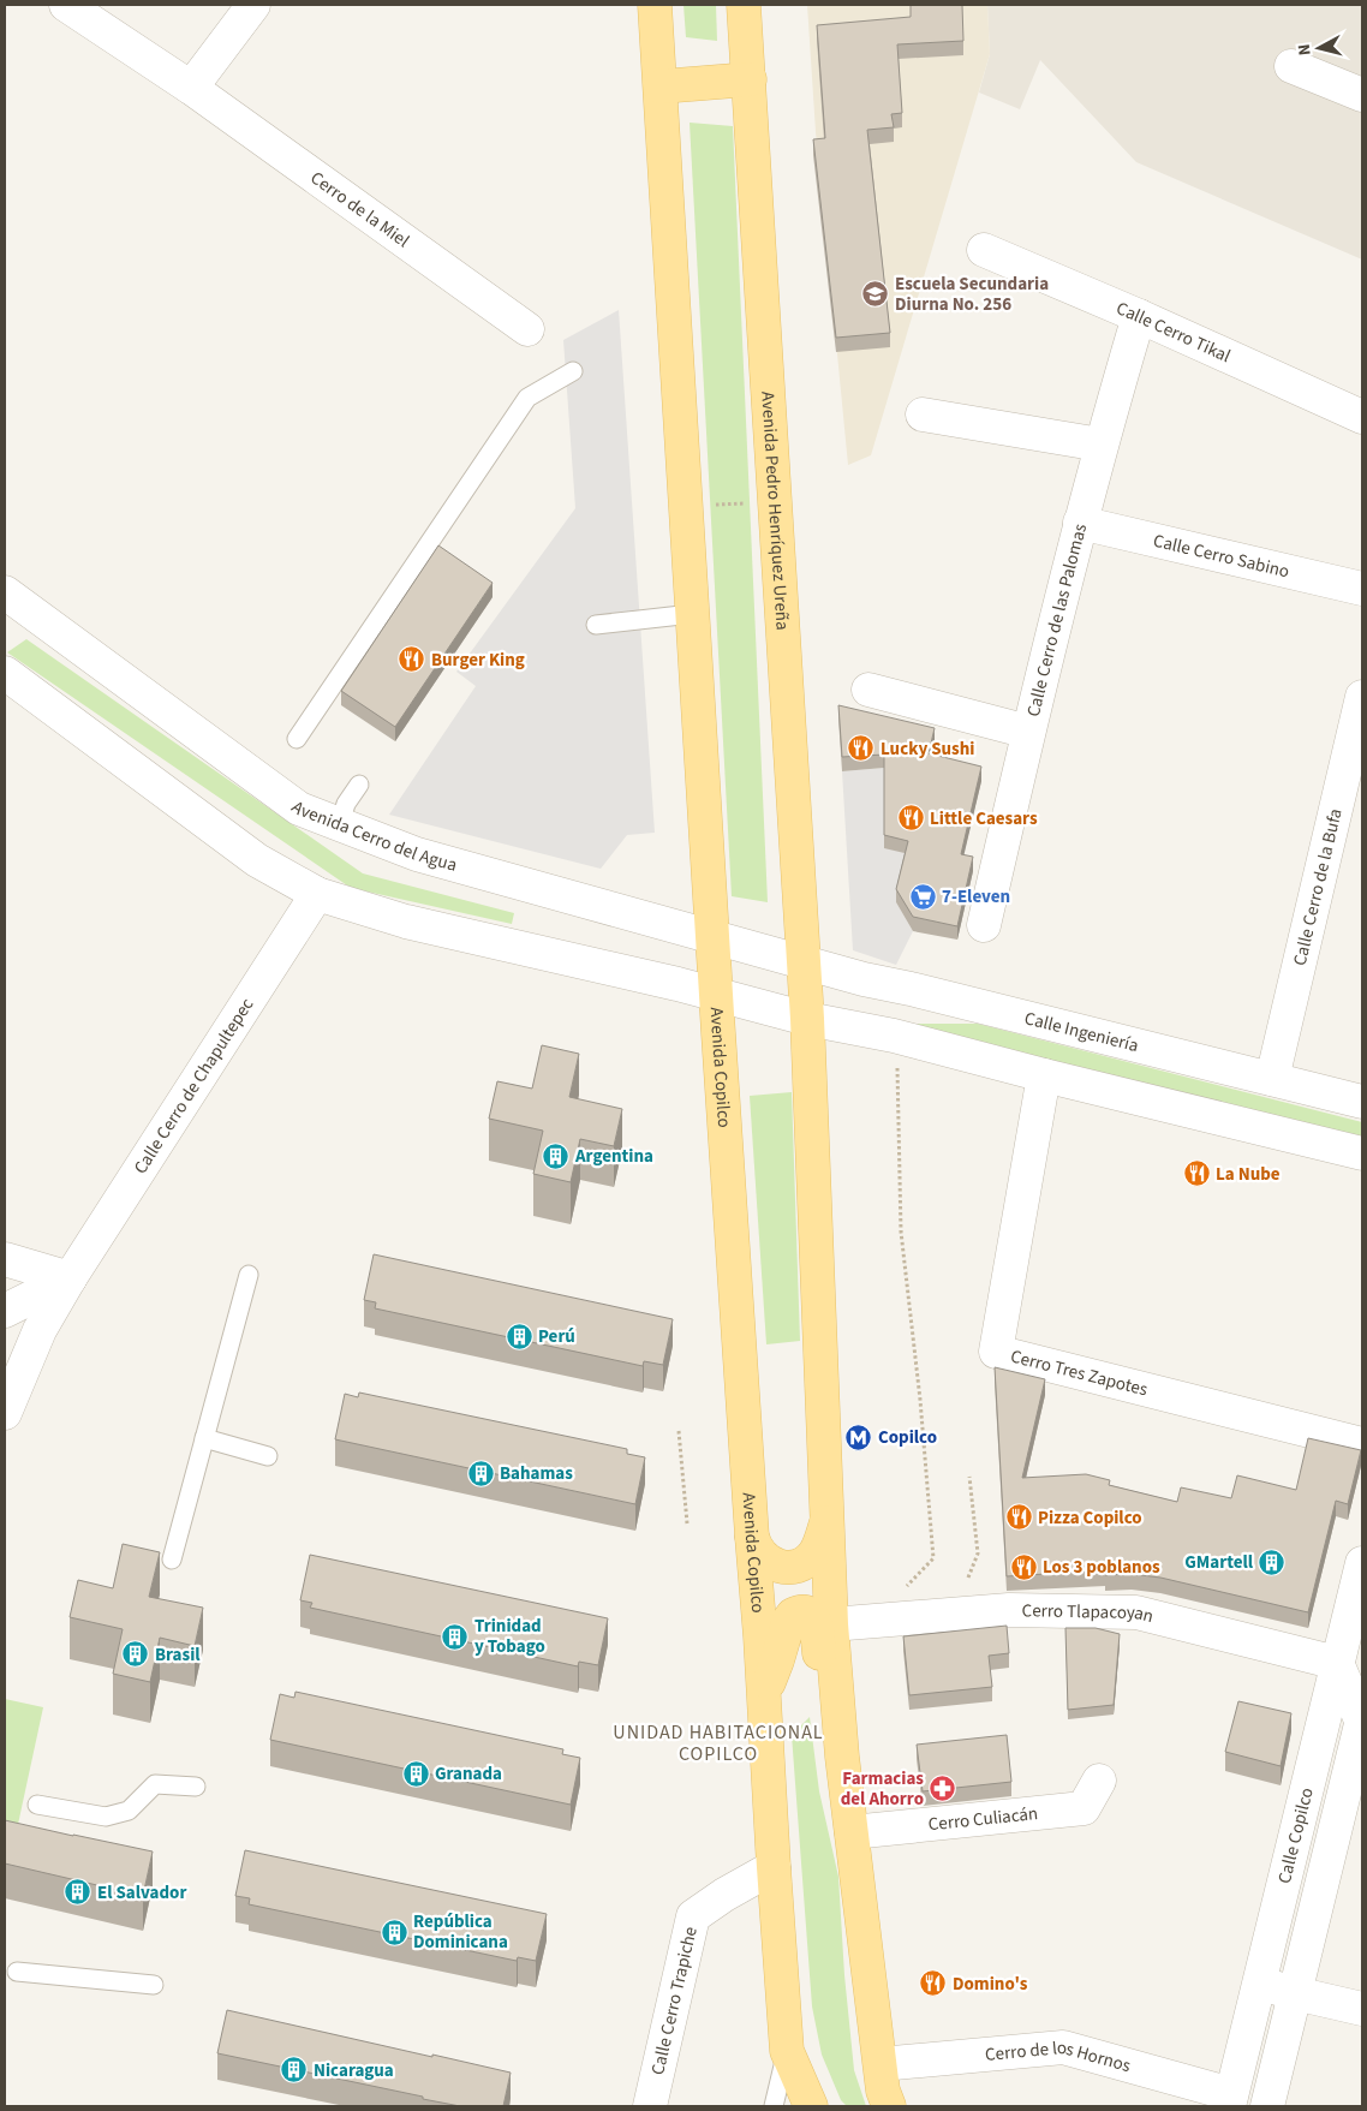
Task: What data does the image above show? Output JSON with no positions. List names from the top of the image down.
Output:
{
  "streets": {
    "main road": ["Avenida Pedro Henríquez Ureña", "Avenida Copilco"],
    "street": [
      "Cerro de la Miel",
      "Calle Cerro Tikal",
      "Calle Cerro Sabino",
      "Calle Cerro de las Palomas",
      "Avenida Cerro del Agua",
      "Calle Cerro de la Bufa",
      "Calle Ingeniería",
      "Calle Cerro de Chapultepec",
      "Cerro Tres Zapotes",
      "Cerro Tlapacoyan",
      "Cerro Culiacán",
      "Calle Copilco",
      "Calle Cerro Trapiche",
      "Cerro de los Hornos"
    ]
  },
  "crossings": [
    ["Calle Cerro Tikal", "Calle Cerro de las Palomas"],
    ["Avenida Pedro Henríquez Ureña", "Avenida Cerro del Agua"],
    ["Avenida Pedro Henríquez Ureña", "Calle Ingeniería"],
    ["Calle Cerro Sabino", "Calle Cerro de las Palomas"],
    ["Avenida Cerro del Agua", "Calle Ingeniería"],
    ["Calle Cerro de la Bufa", "Calle Ingeniería"],
    ["Avenida Copilco", "Calle Cerro Trapiche"],
    ["Cerro Tlapacoyan", "Calle Copilco"],
    ["Calle Copilco", "Cerro de los Hornos"]
  ],
  "districts": ["UNIDAD HABITACIONAL COPILCO"],
  "places": {
    "school or university": ["Escuela Secundaria Diurna No. 256"],
    "restaurant": [
      "Burger King",
      "Lucky Sushi",
      "Little Caesars",
      "La Nube",
      "Pizza Copilco",
      "Los 3 poblanos",
      "Domino's"
    ],
    "supermarket": ["7-Eleven"],
    "building": [
      "Argentina",
      "Perú",
      "Bahamas",
      "GMartell",
      "Trinidad y Tobago",
      "Brasil",
      "Granada",
      "El Salvador",
      "República Dominicana",
      "Nicaragua"
    ],
    "metro station": ["Copilco"],
    "pharmacy": ["Farmacias del Ahorro"]
  },
  "north": "left"
}
